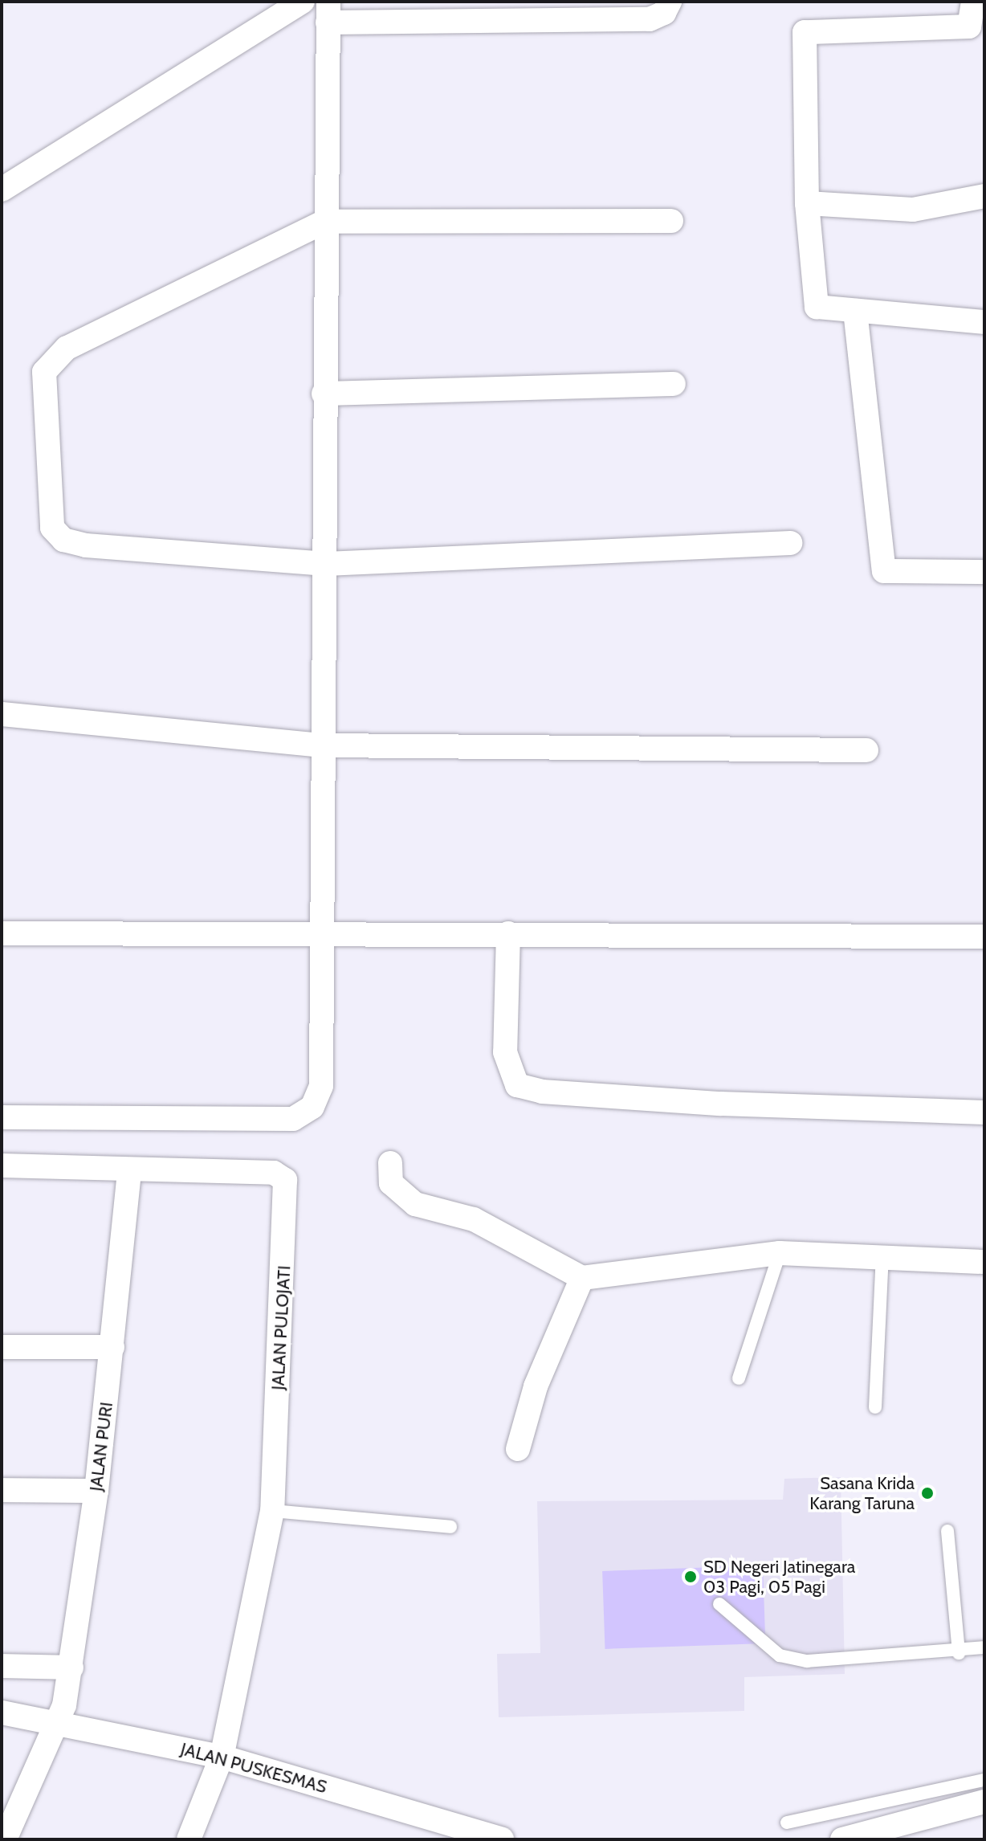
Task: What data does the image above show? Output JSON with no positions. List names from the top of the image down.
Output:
{
  "streets": {
    "street": ["JALAN PULOJATI", "JALAN PURI", "JALAN PUSKESMAS"]
  },
  "crossings": [
    ["JALAN PULOJATI", "JALAN PURI"],
    ["JALAN PULOJATI", "JALAN PUSKESMAS"],
    ["JALAN PURI", "JALAN PUSKESMAS"]
  ],
  "places": ["Sasana Krida Karang Taruna", "SD Negeri Jatinegara 03 Pagi, 05 Pagi"]
}
